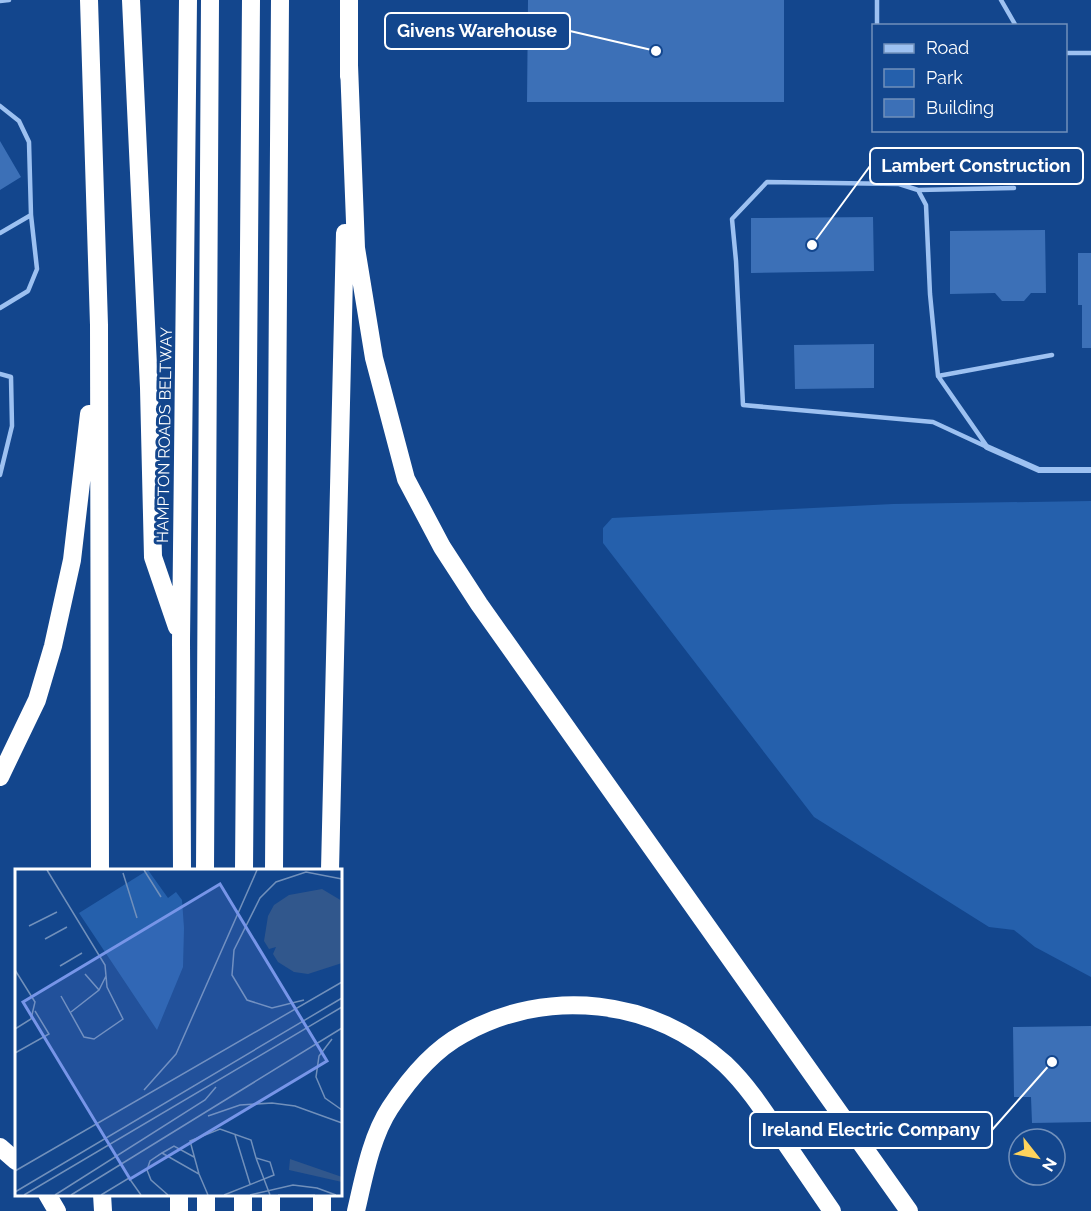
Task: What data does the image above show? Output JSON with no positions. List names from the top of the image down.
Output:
{
  "streets": {
    "highway": ["HAMPTON ROADS BELTWAY"]
  },
  "places": ["Givens Warehouse", "Lambert Construction", "Ireland Electric Company"],
  "legend": ["Road", "Park", "Building"],
  "north": "bottom right"
}
